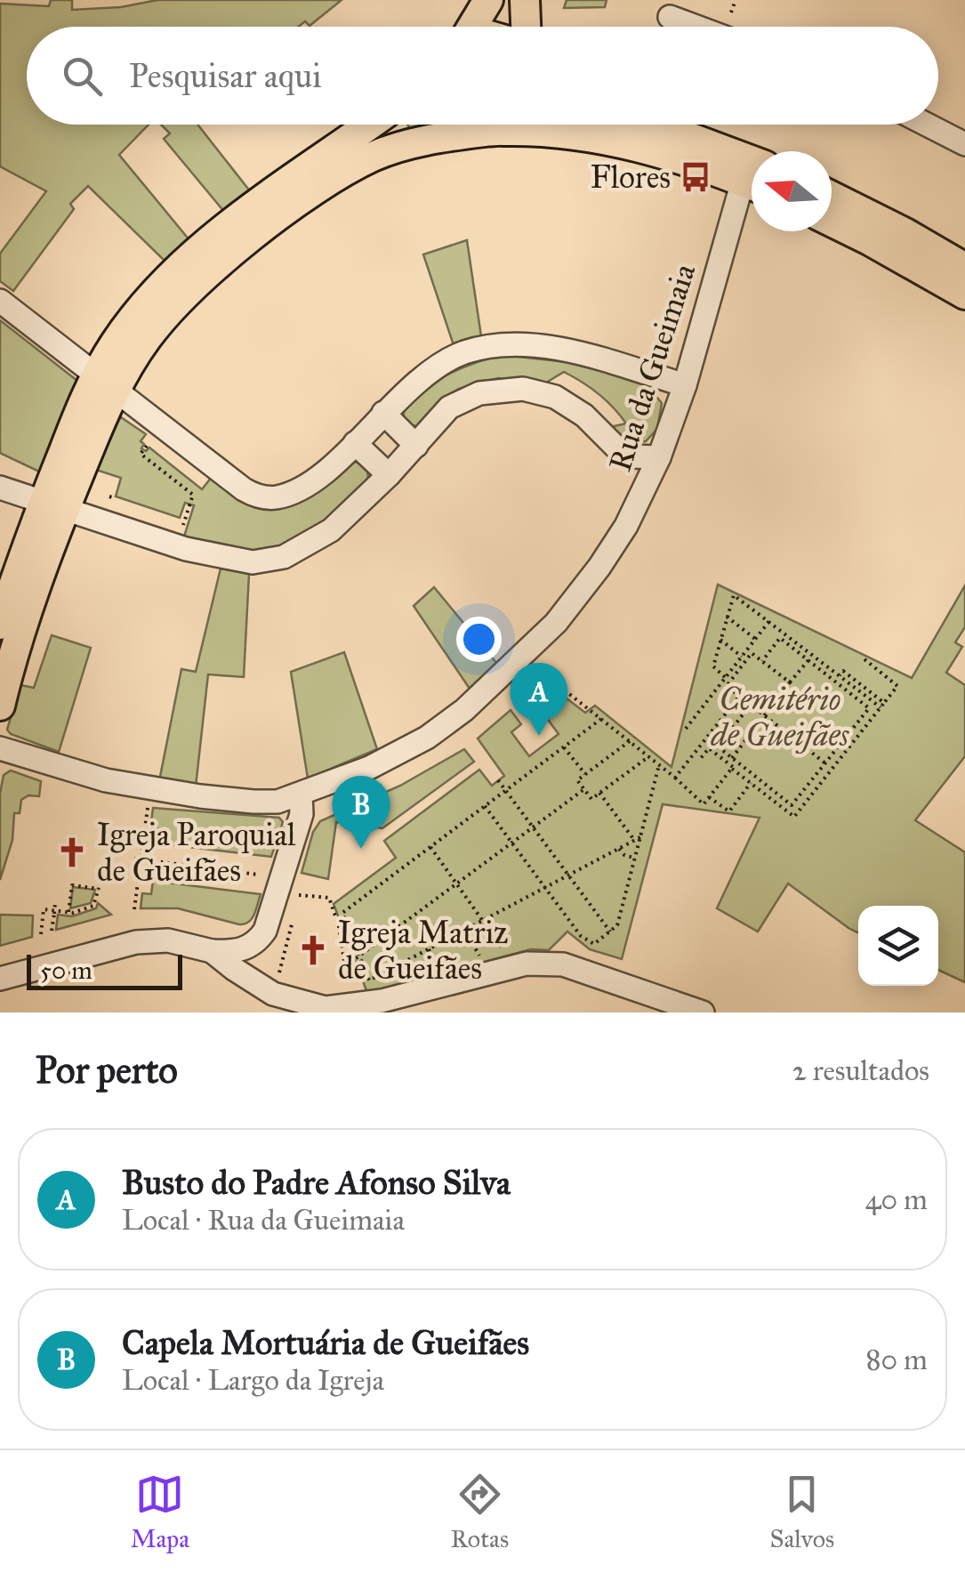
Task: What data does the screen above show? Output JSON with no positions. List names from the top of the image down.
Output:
{
  "streets": {
    "street": ["Rua da Gueimaia"]
  },
  "parks": ["Cemitério de Gueifães"],
  "places": {
    "bus stop": ["Flores"],
    "church": ["Igreja Paroquial de Gueifães", "Igreja Matriz de Gueifães"]
  },
  "scale_bar": "50 m",
  "north": "left",
  "page": {
    "search": "Pesquisar aqui",
    "pins": ["A", "B"],
    "scale": "50 m",
    "heading": ["Por perto", "2 resultados"],
    "list": [
      {
        "mark": "A",
        "name": "Busto do Padre Afonso Silva",
        "note": "Local · Rua da Gueimaia",
        "value": "40 m"
      },
      {
        "mark": "B",
        "name": "Capela Mortuária de Gueifães",
        "note": "Local · Largo da Igreja",
        "value": "80 m"
      }
    ],
    "nav": ["Mapa", "Rotas", "Salvos"]
  }
}
